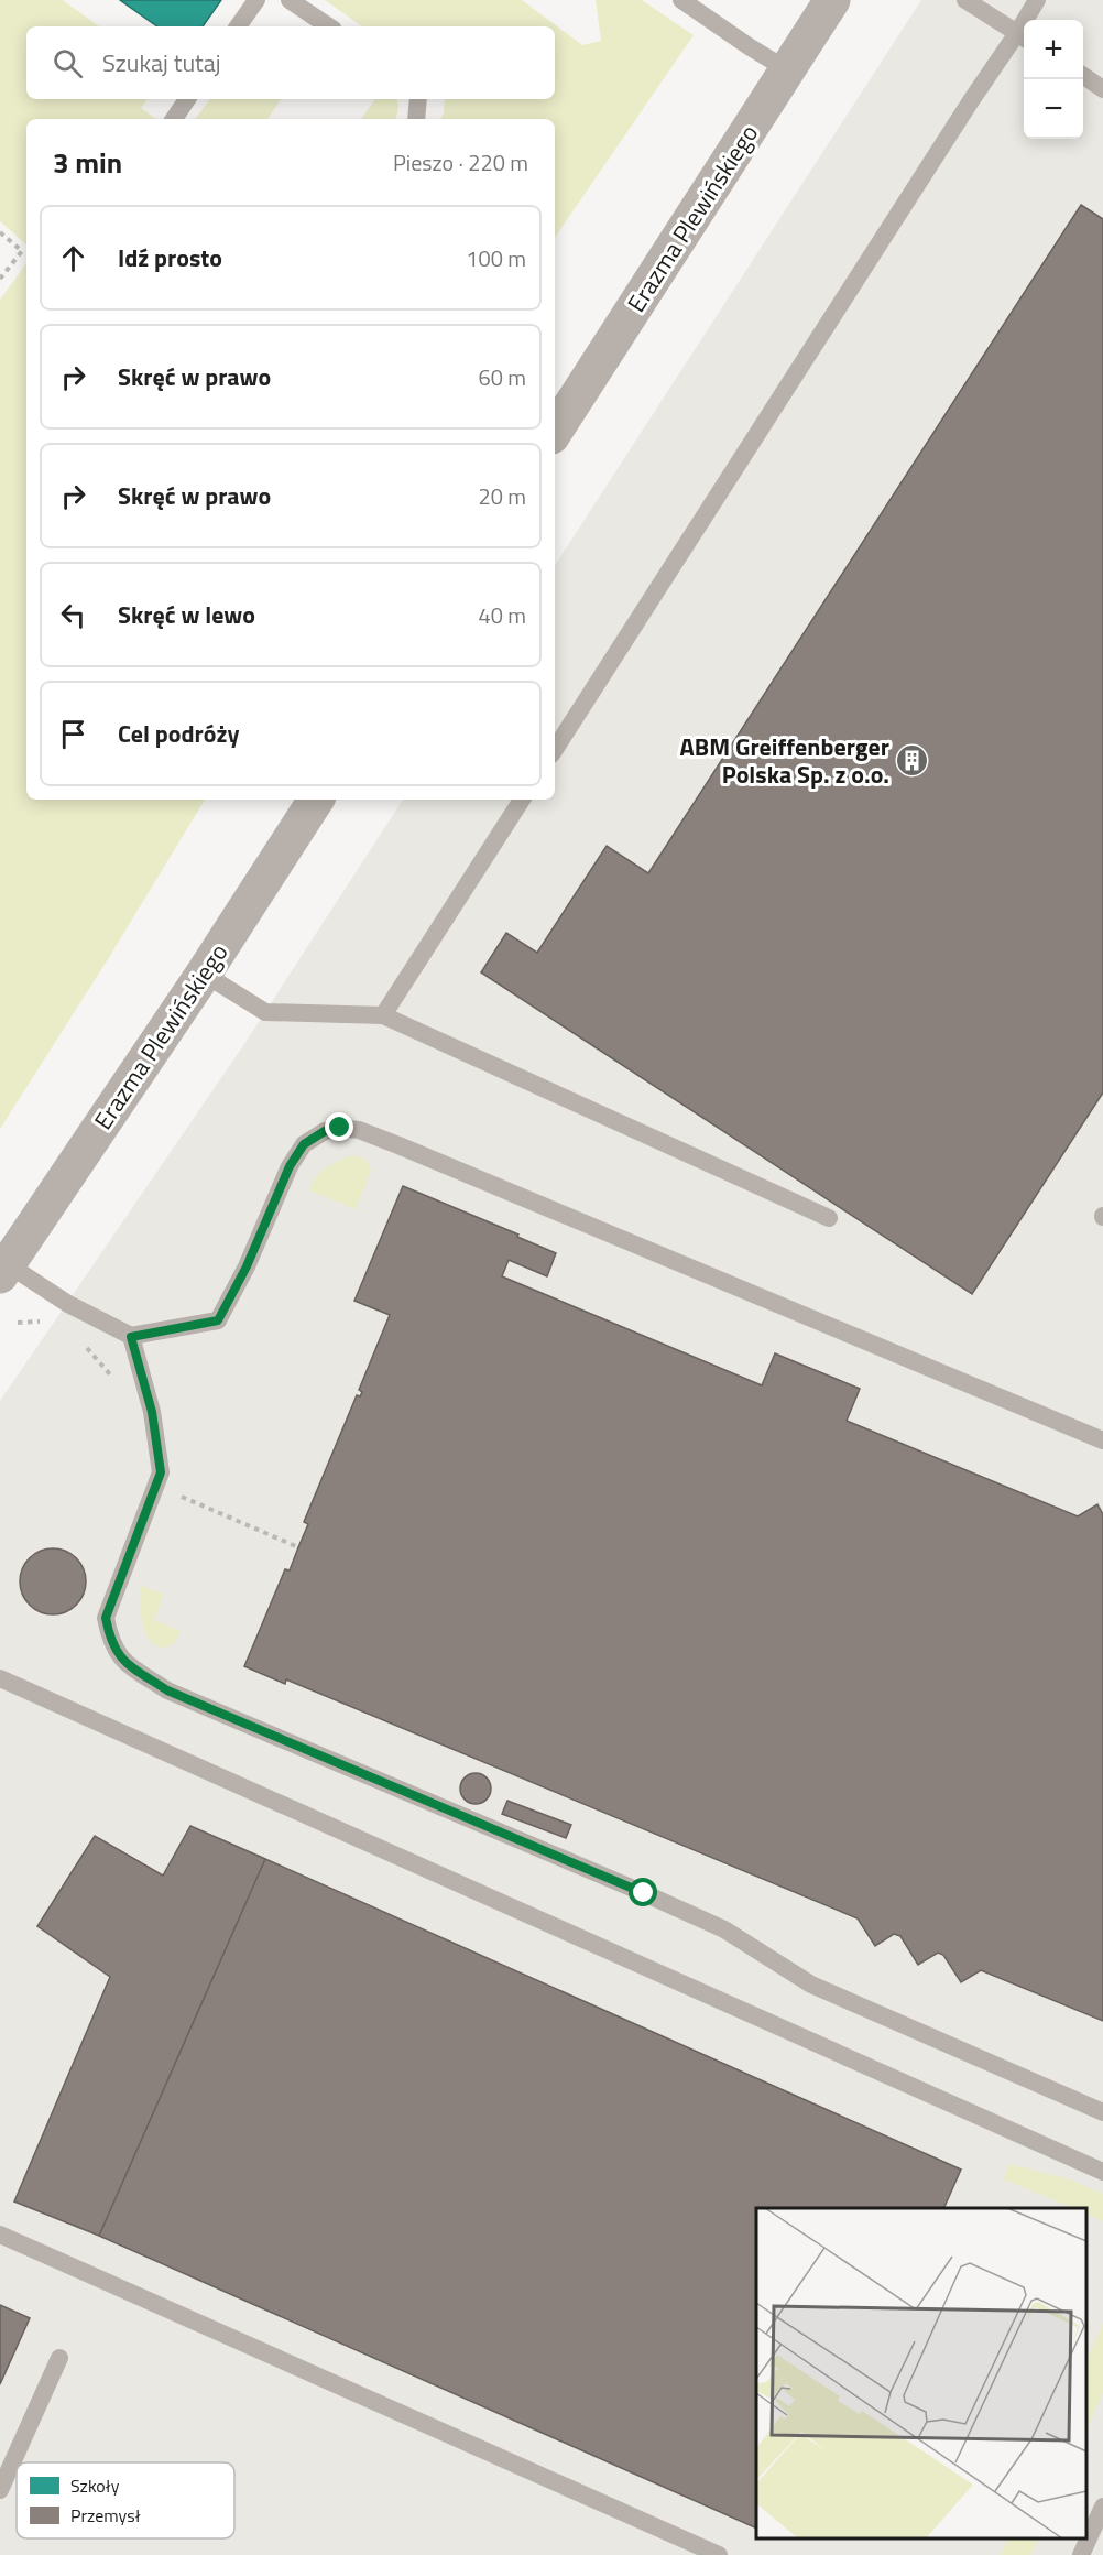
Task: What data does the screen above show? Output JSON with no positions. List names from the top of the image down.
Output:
{
  "streets": {
    "street": ["Erazma Plewińskiego"]
  },
  "places": {
    "building": ["ABM Greiffenberger Polska Sp. z o.o."]
  },
  "legend": ["Szkoły", "Przemysł"],
  "page": {
    "map_buttons": ["+", "−"],
    "search": "Szukaj tutaj",
    "heading": ["3 min", "Pieszo · 220 m"],
    "list": [
      ["Idź prosto", "100 m"],
      ["Skręć w prawo", "60 m"],
      ["Skręć w prawo", "20 m"],
      ["Skręć w lewo", "40 m"],
      "Cel podróży"
    ]
  }
}
